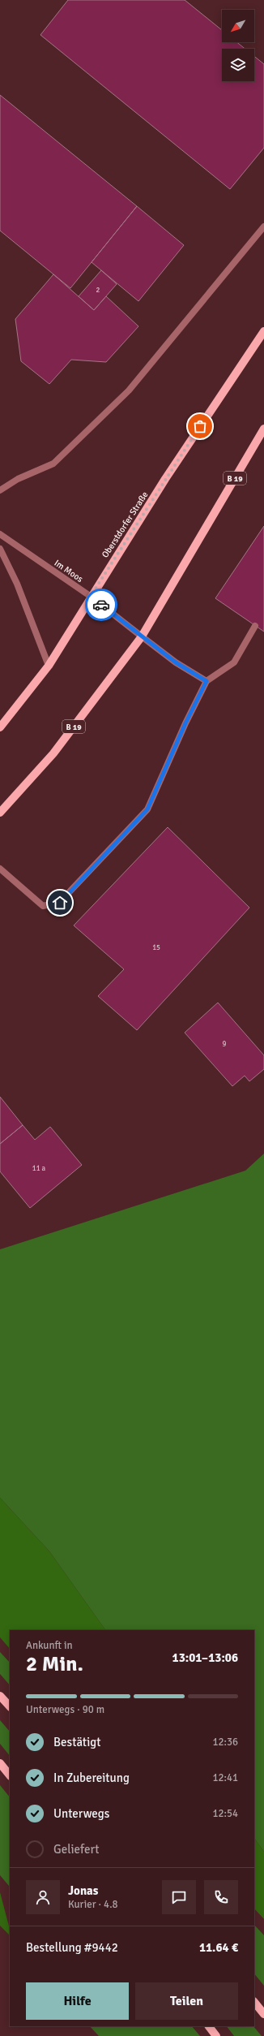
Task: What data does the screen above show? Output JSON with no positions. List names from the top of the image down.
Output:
{
  "streets": {
    "main road": ["B 19", "Oberstdorfer Straße"],
    "street": ["Im Moos"]
  },
  "crossings": [
    ["B 19", "Im Moos"],
    ["Oberstdorfer Straße", "Im Moos"]
  ],
  "house_numbers": [
    "2",
    "15",
    "9",
    "11 a"
  ],
  "north": "bottom left",
  "page": {
    "heading": ["2 Min.", "Ankunft in", "13:01–13:06"],
    "panel": [
      "Jonas",
      "Kurier · 4.8",
      "Bestellung #9442",
      "11.64 €"
    ],
    "bar": "Unterwegs · 90 m",
    "list": [
      ["Bestätigt", "12:36"],
      ["In Zubereitung", "12:41"],
      ["Unterwegs", "12:54"],
      "Geliefert"
    ],
    "buttons": ["Hilfe", "Teilen"]
  }
}
